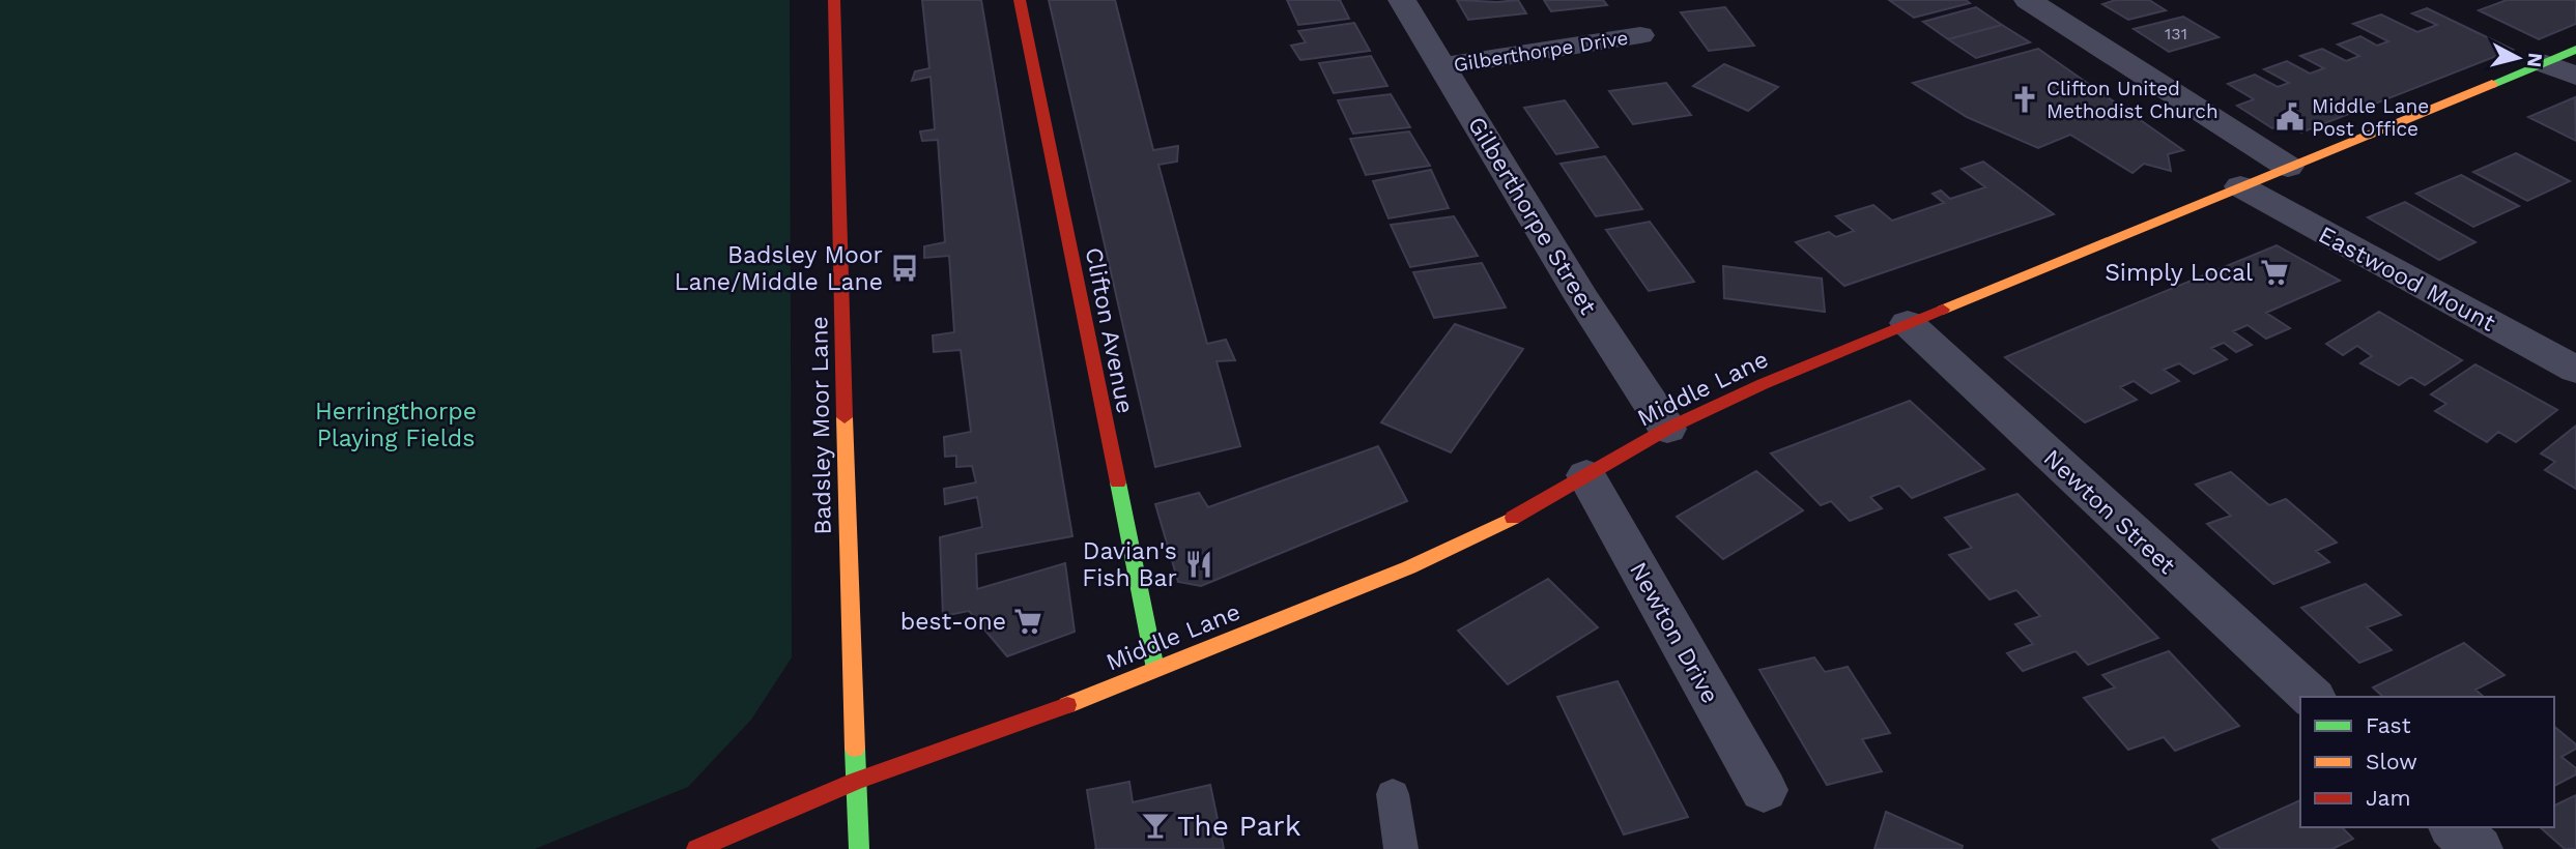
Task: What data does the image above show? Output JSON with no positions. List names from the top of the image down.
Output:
{
  "streets": {
    "street": [
      "Gilberthorpe Drive",
      "Gilberthorpe Street",
      "Eastwood Mount",
      "Clifton Avenue",
      "Middle Lane",
      "Badsley Moor Lane",
      "Newton Street",
      "Newton Drive"
    ]
  },
  "crossings": [
    ["Gilberthorpe Drive", "Gilberthorpe Street"],
    ["Gilberthorpe Street", "Middle Lane"],
    ["Eastwood Mount", "Middle Lane"],
    ["Clifton Avenue", "Middle Lane"],
    ["Middle Lane", "Badsley Moor Lane"],
    ["Middle Lane", "Newton Street"],
    ["Middle Lane", "Newton Drive"]
  ],
  "parks": ["Herringthorpe Playing Fields"],
  "places": {
    "church": ["Clifton United Methodist Church"],
    "public building": ["Middle Lane Post Office"],
    "bus stop": ["Badsley Moor Lane/Middle Lane"],
    "supermarket": ["Simply Local", "best-one"],
    "restaurant": ["Davian's Fish Bar"],
    "bar": ["The Park"]
  },
  "house_numbers": ["131"],
  "legend": ["Fast", "Slow", "Jam"],
  "north": "right"
}
